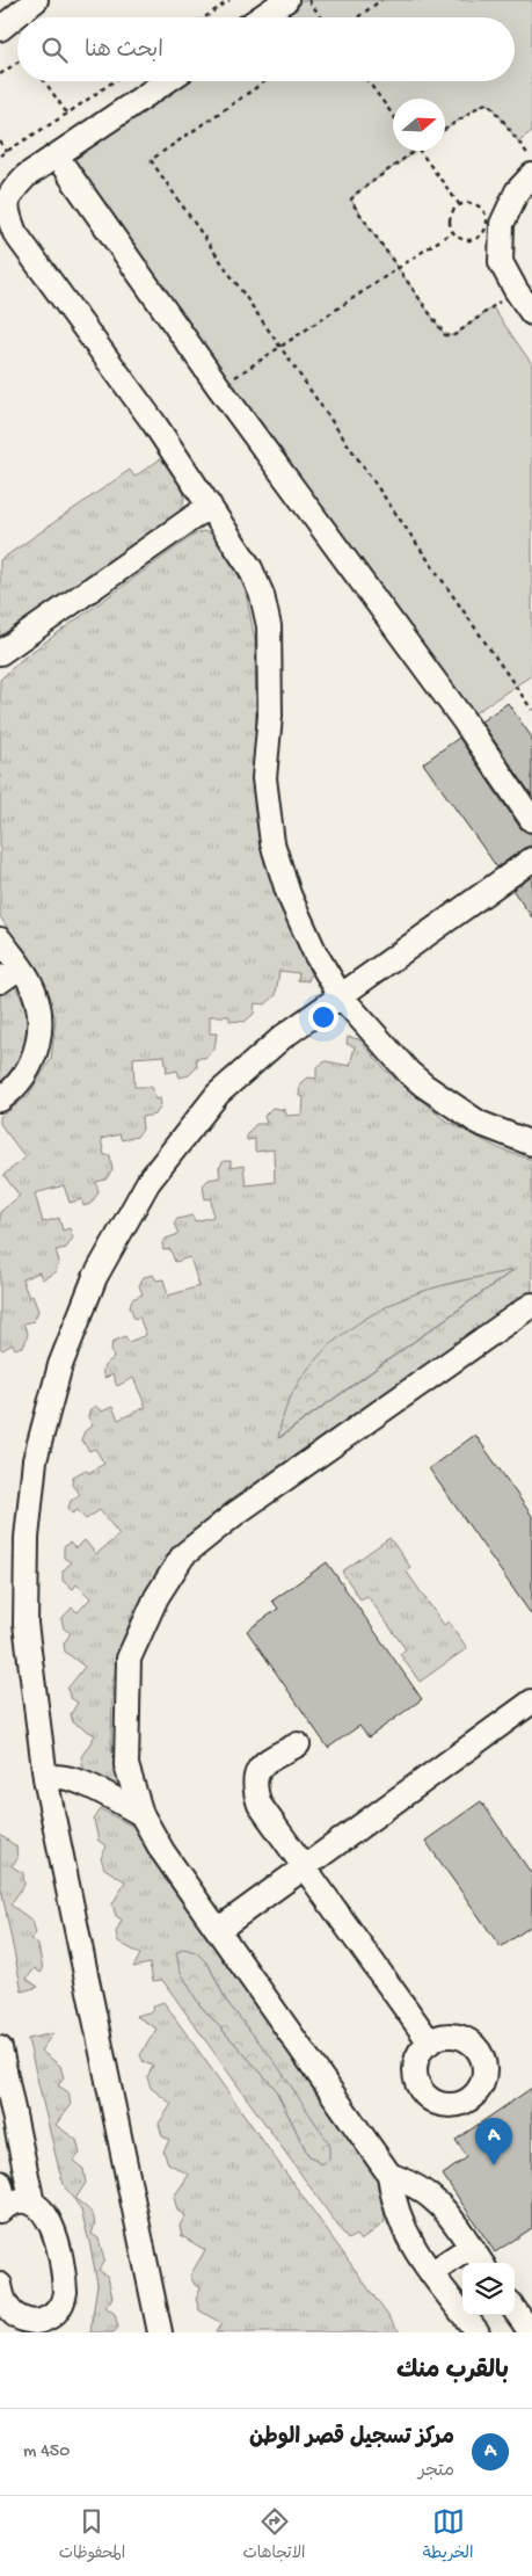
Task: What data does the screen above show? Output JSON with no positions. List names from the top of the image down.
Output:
{
  "north": "right",
  "page": {
    "search": "ابحث هنا",
    "pins": "A",
    "heading": "بالقرب منك",
    "list": [
      {
        "mark": "A",
        "name": "مركز تسجيل قصر الوطن",
        "note": "متجر",
        "value": "450 m"
      }
    ],
    "nav": ["الخريطة", "الاتجاهات", "المحفوظات"]
  }
}
